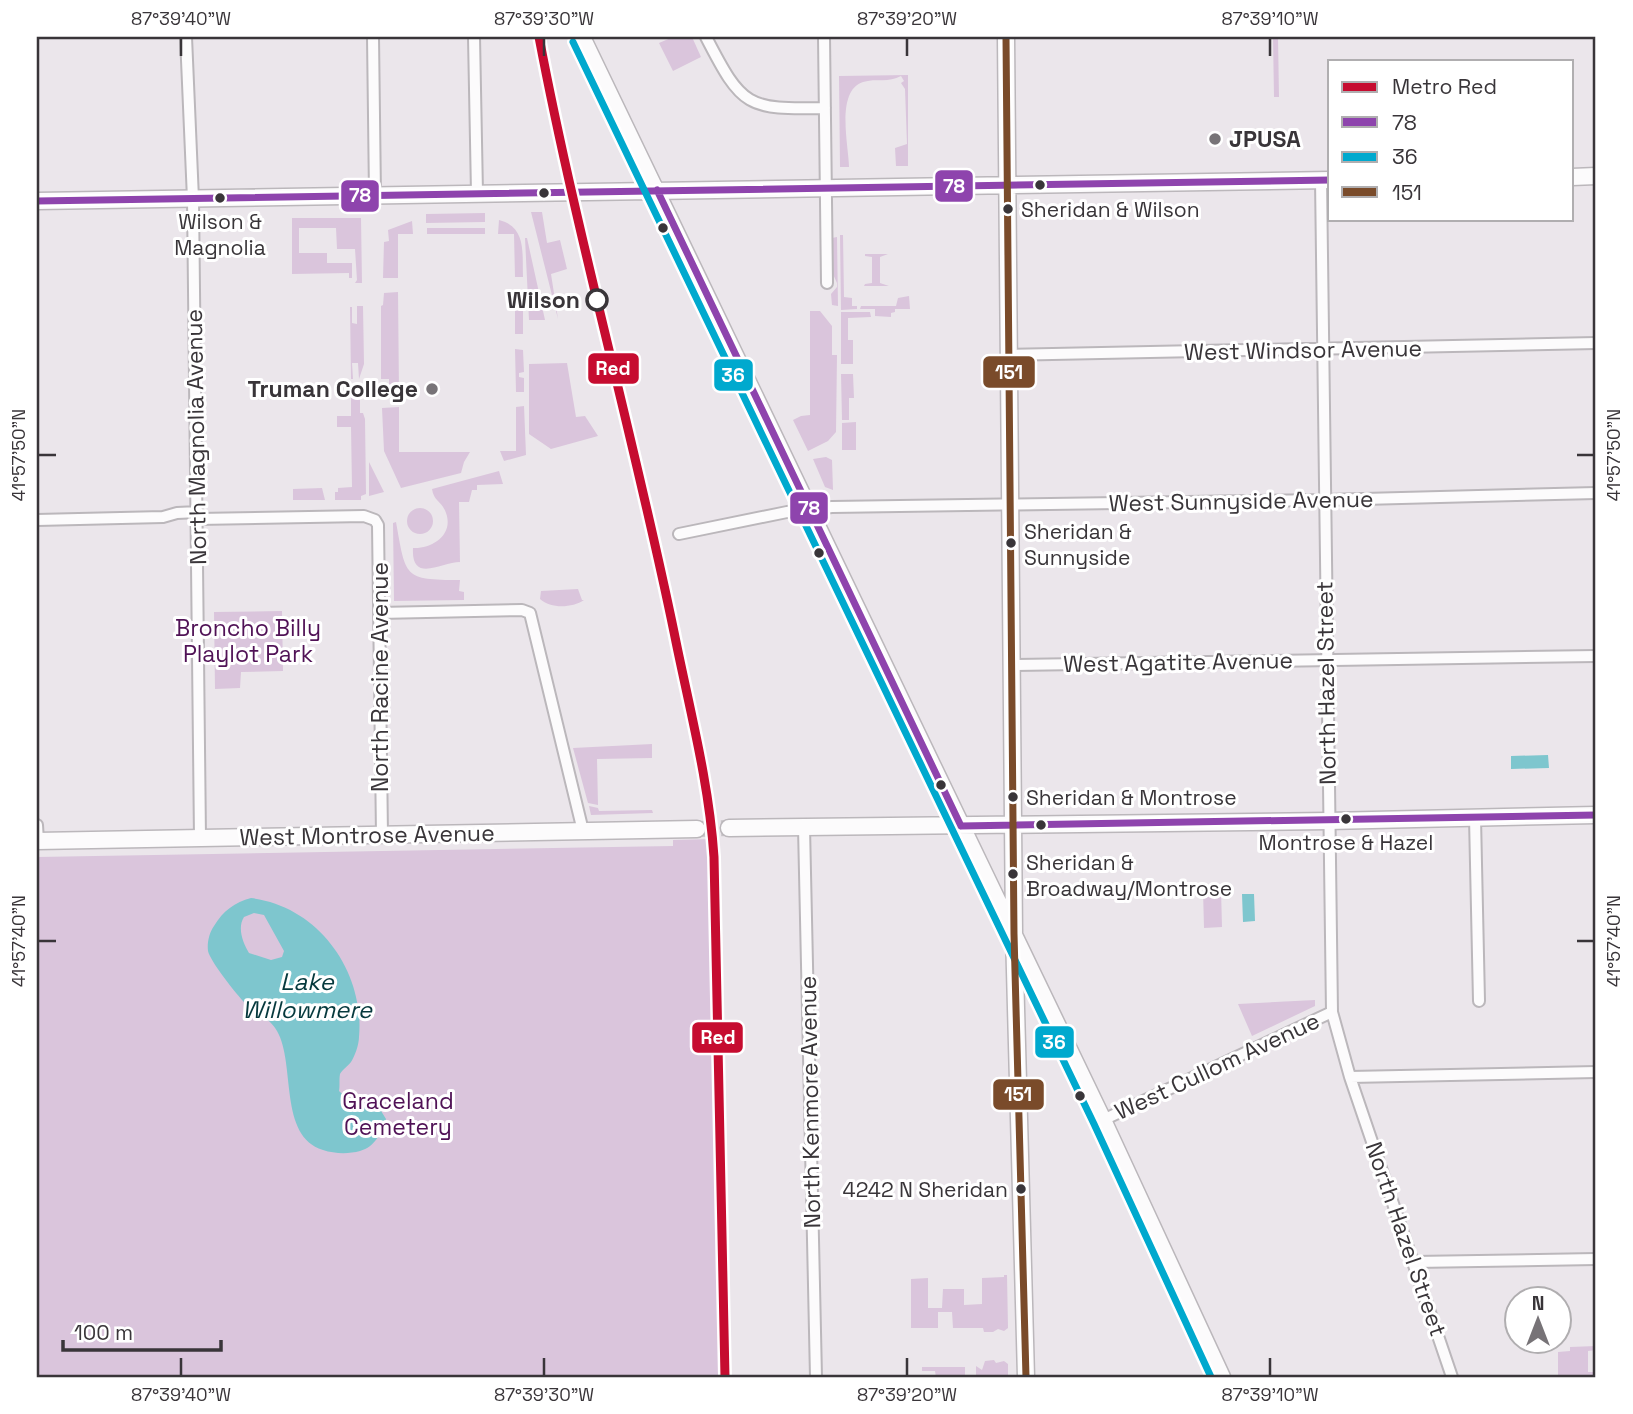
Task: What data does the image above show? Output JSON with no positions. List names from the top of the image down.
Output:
{
  "streets": {
    "main road": ["West Montrose Avenue"],
    "street": [
      "West Windsor Avenue",
      "North Magnolia Avenue",
      "West Sunnyside Avenue",
      "West Agatite Avenue",
      "North Racine Avenue",
      "North Hazel Street",
      "West Cullom Avenue",
      "North Kenmore Avenue"
    ]
  },
  "crossings": [
    ["West Windsor Avenue", "North Hazel Street"],
    ["North Magnolia Avenue", "North Racine Avenue"],
    ["North Magnolia Avenue", "West Montrose Avenue"],
    ["West Sunnyside Avenue", "North Hazel Street"],
    ["West Agatite Avenue", "North Hazel Street"],
    ["North Racine Avenue", "West Montrose Avenue"],
    ["North Hazel Street", "West Cullom Avenue"]
  ],
  "water": ["Lake Willowmere"],
  "parks": ["Broncho Billy Playlot Park", "Graceland Cemetery"],
  "places": [
    "JPUSA",
    "Wilson & Magnolia",
    "Sheridan & Wilson",
    "Wilson",
    "Truman College",
    "Sheridan & Sunnyside",
    "Sheridan & Montrose",
    "Montrose & Hazel",
    "Sheridan & Broadway/Montrose",
    "4242 N Sheridan"
  ],
  "lines": [
    "metro line Red",
    "transit line 151",
    "transit line 36",
    "transit line 78"
  ],
  "legend": [
    "Metro Red",
    "78",
    "36",
    "151"
  ],
  "scale_bar": "100 m",
  "north": "top",
  "coordinates": [
    "87°39'40\"W",
    "87°39'30\"W",
    "87°39'20\"W",
    "87°39'10\"W",
    "41°57'50\"N",
    "41°57'40\"N"
  ]
}
